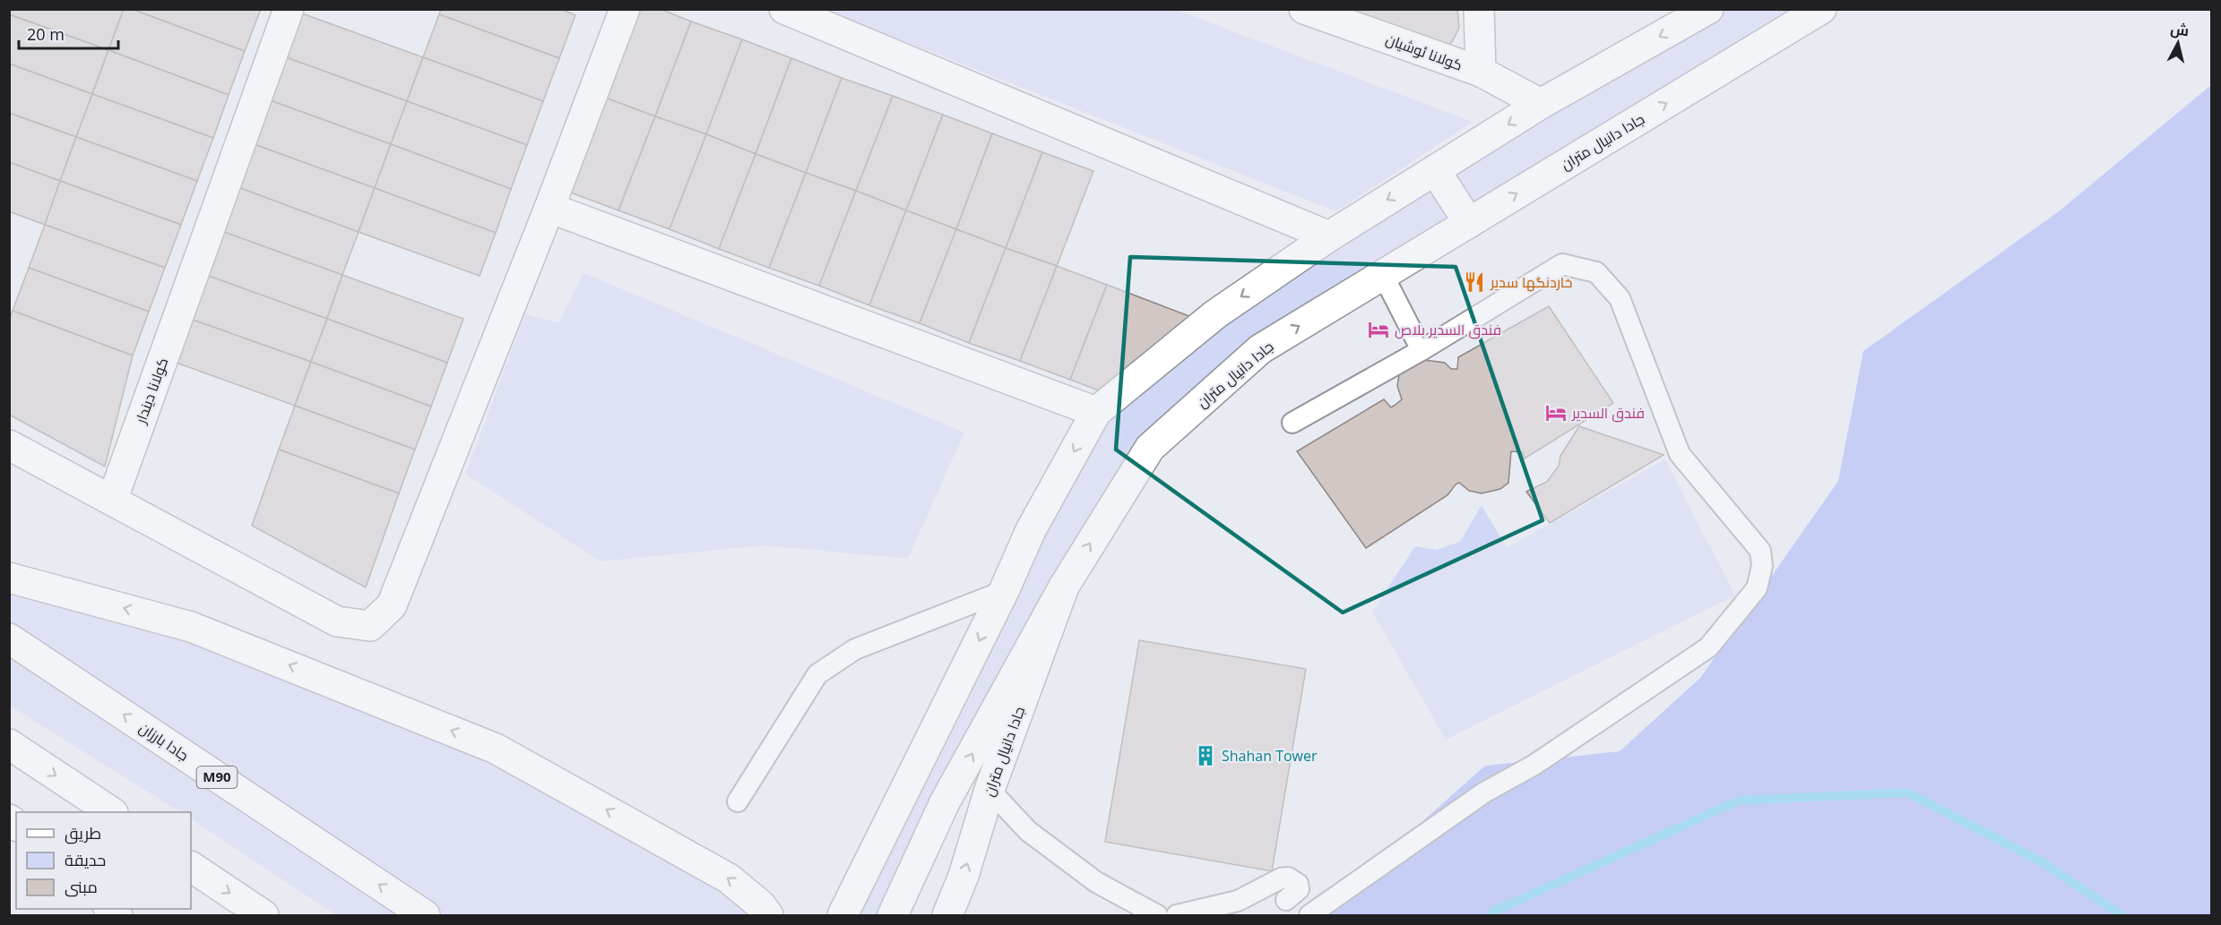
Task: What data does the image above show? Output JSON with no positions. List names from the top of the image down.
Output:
{
  "streets": {
    "main road": [
      "كولانا ئوشيان",
      "جادا دانيال متران",
      "كولانا ديندار",
      "جادا بارزان",
      "M90"
    ]
  },
  "places": {
    "restaurant": ["خاردنگها سدير"],
    "hotel": ["فندق السدير بلاص", "فندق السدير"],
    "building": ["Shahan Tower"]
  },
  "legend": ["طريق", "حديقة", "مبنى"],
  "scale_bar": "20 m",
  "north": "top"
}
